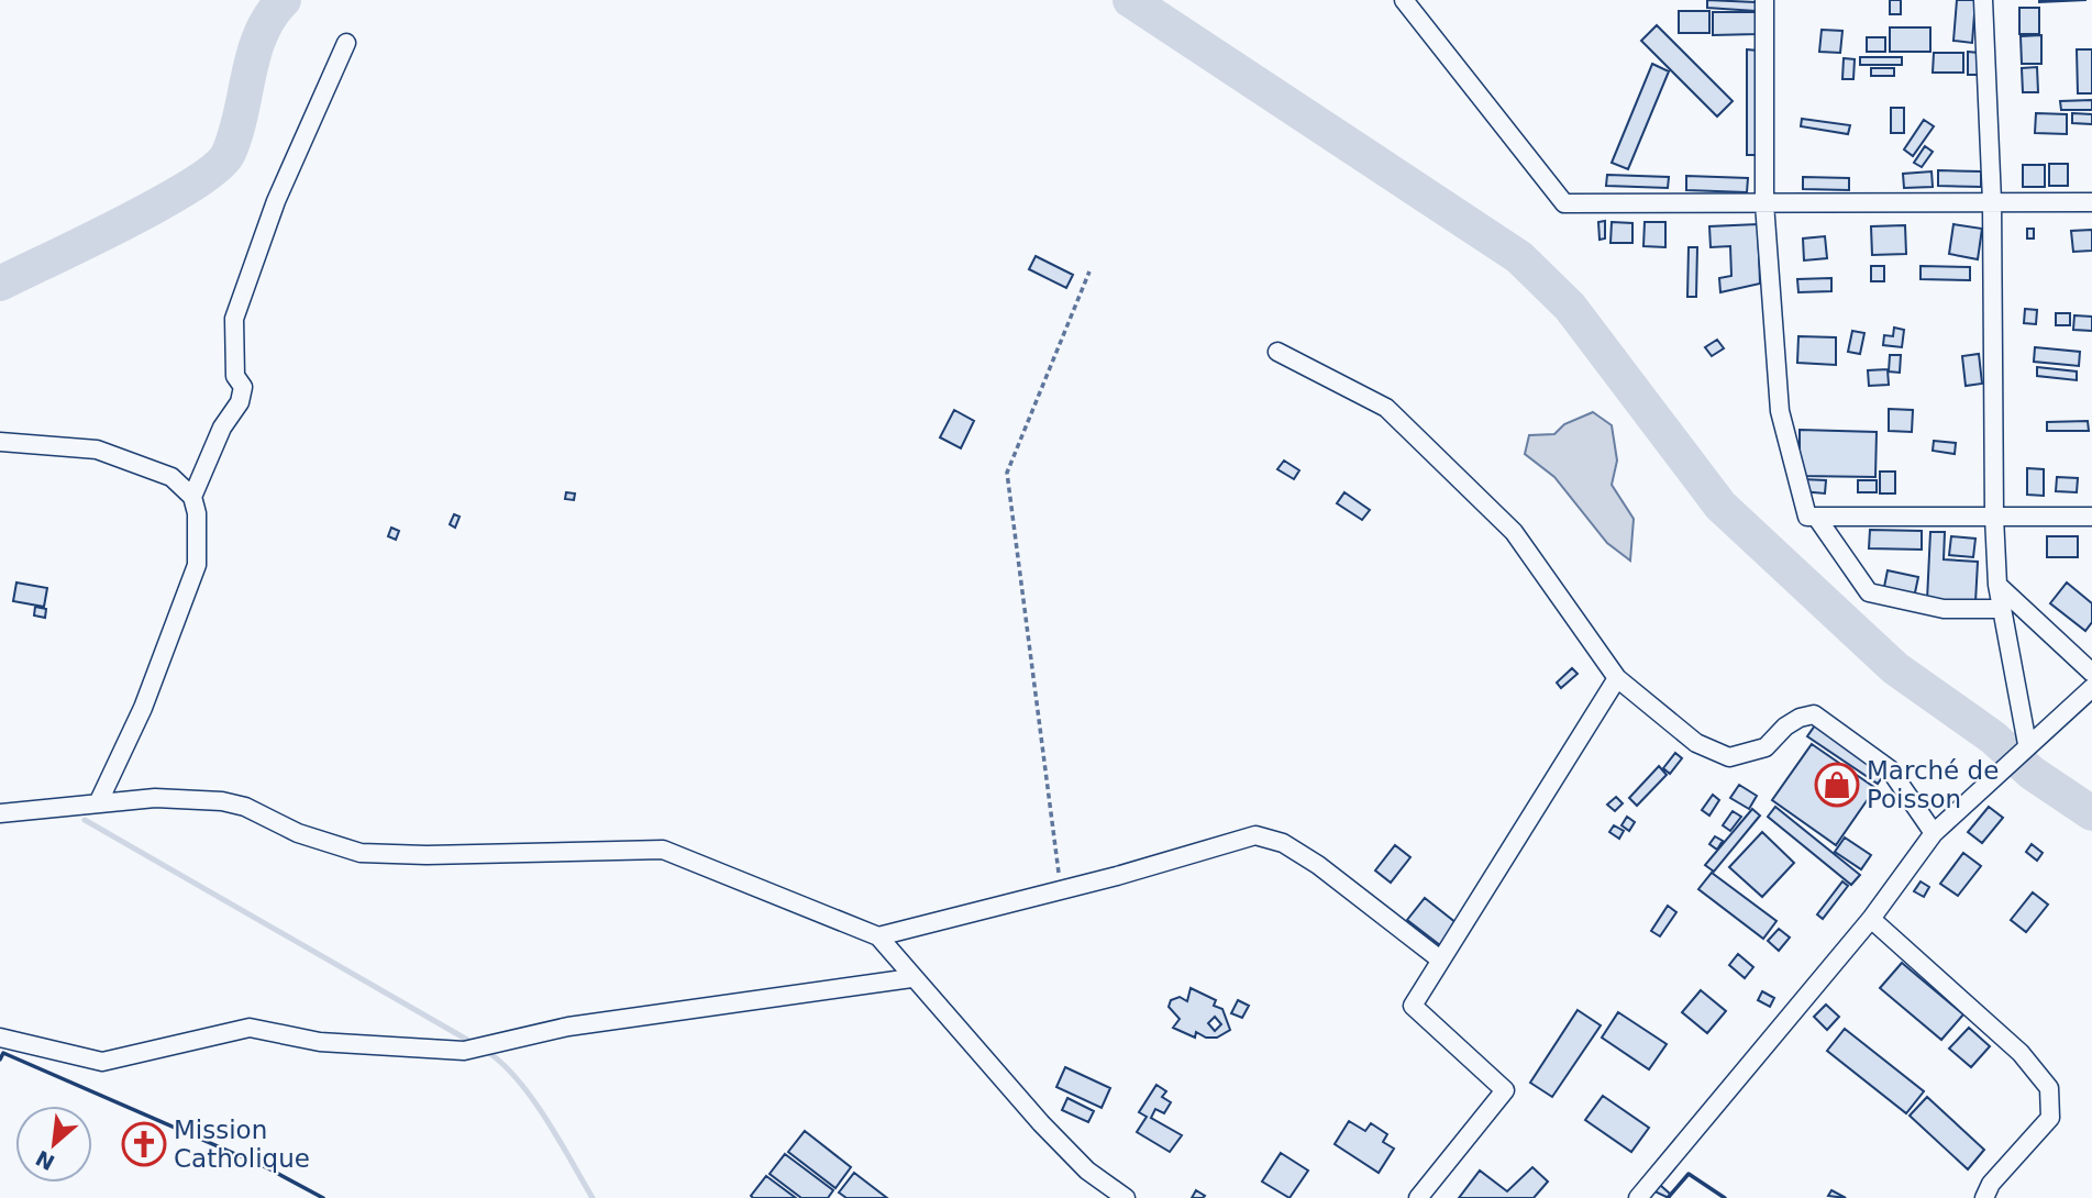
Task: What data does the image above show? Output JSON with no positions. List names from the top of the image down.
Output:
{
  "places": {
    "shop": ["Marché de Poisson"],
    "church": ["Mission Catholique"]
  },
  "north": "bottom left"
}
